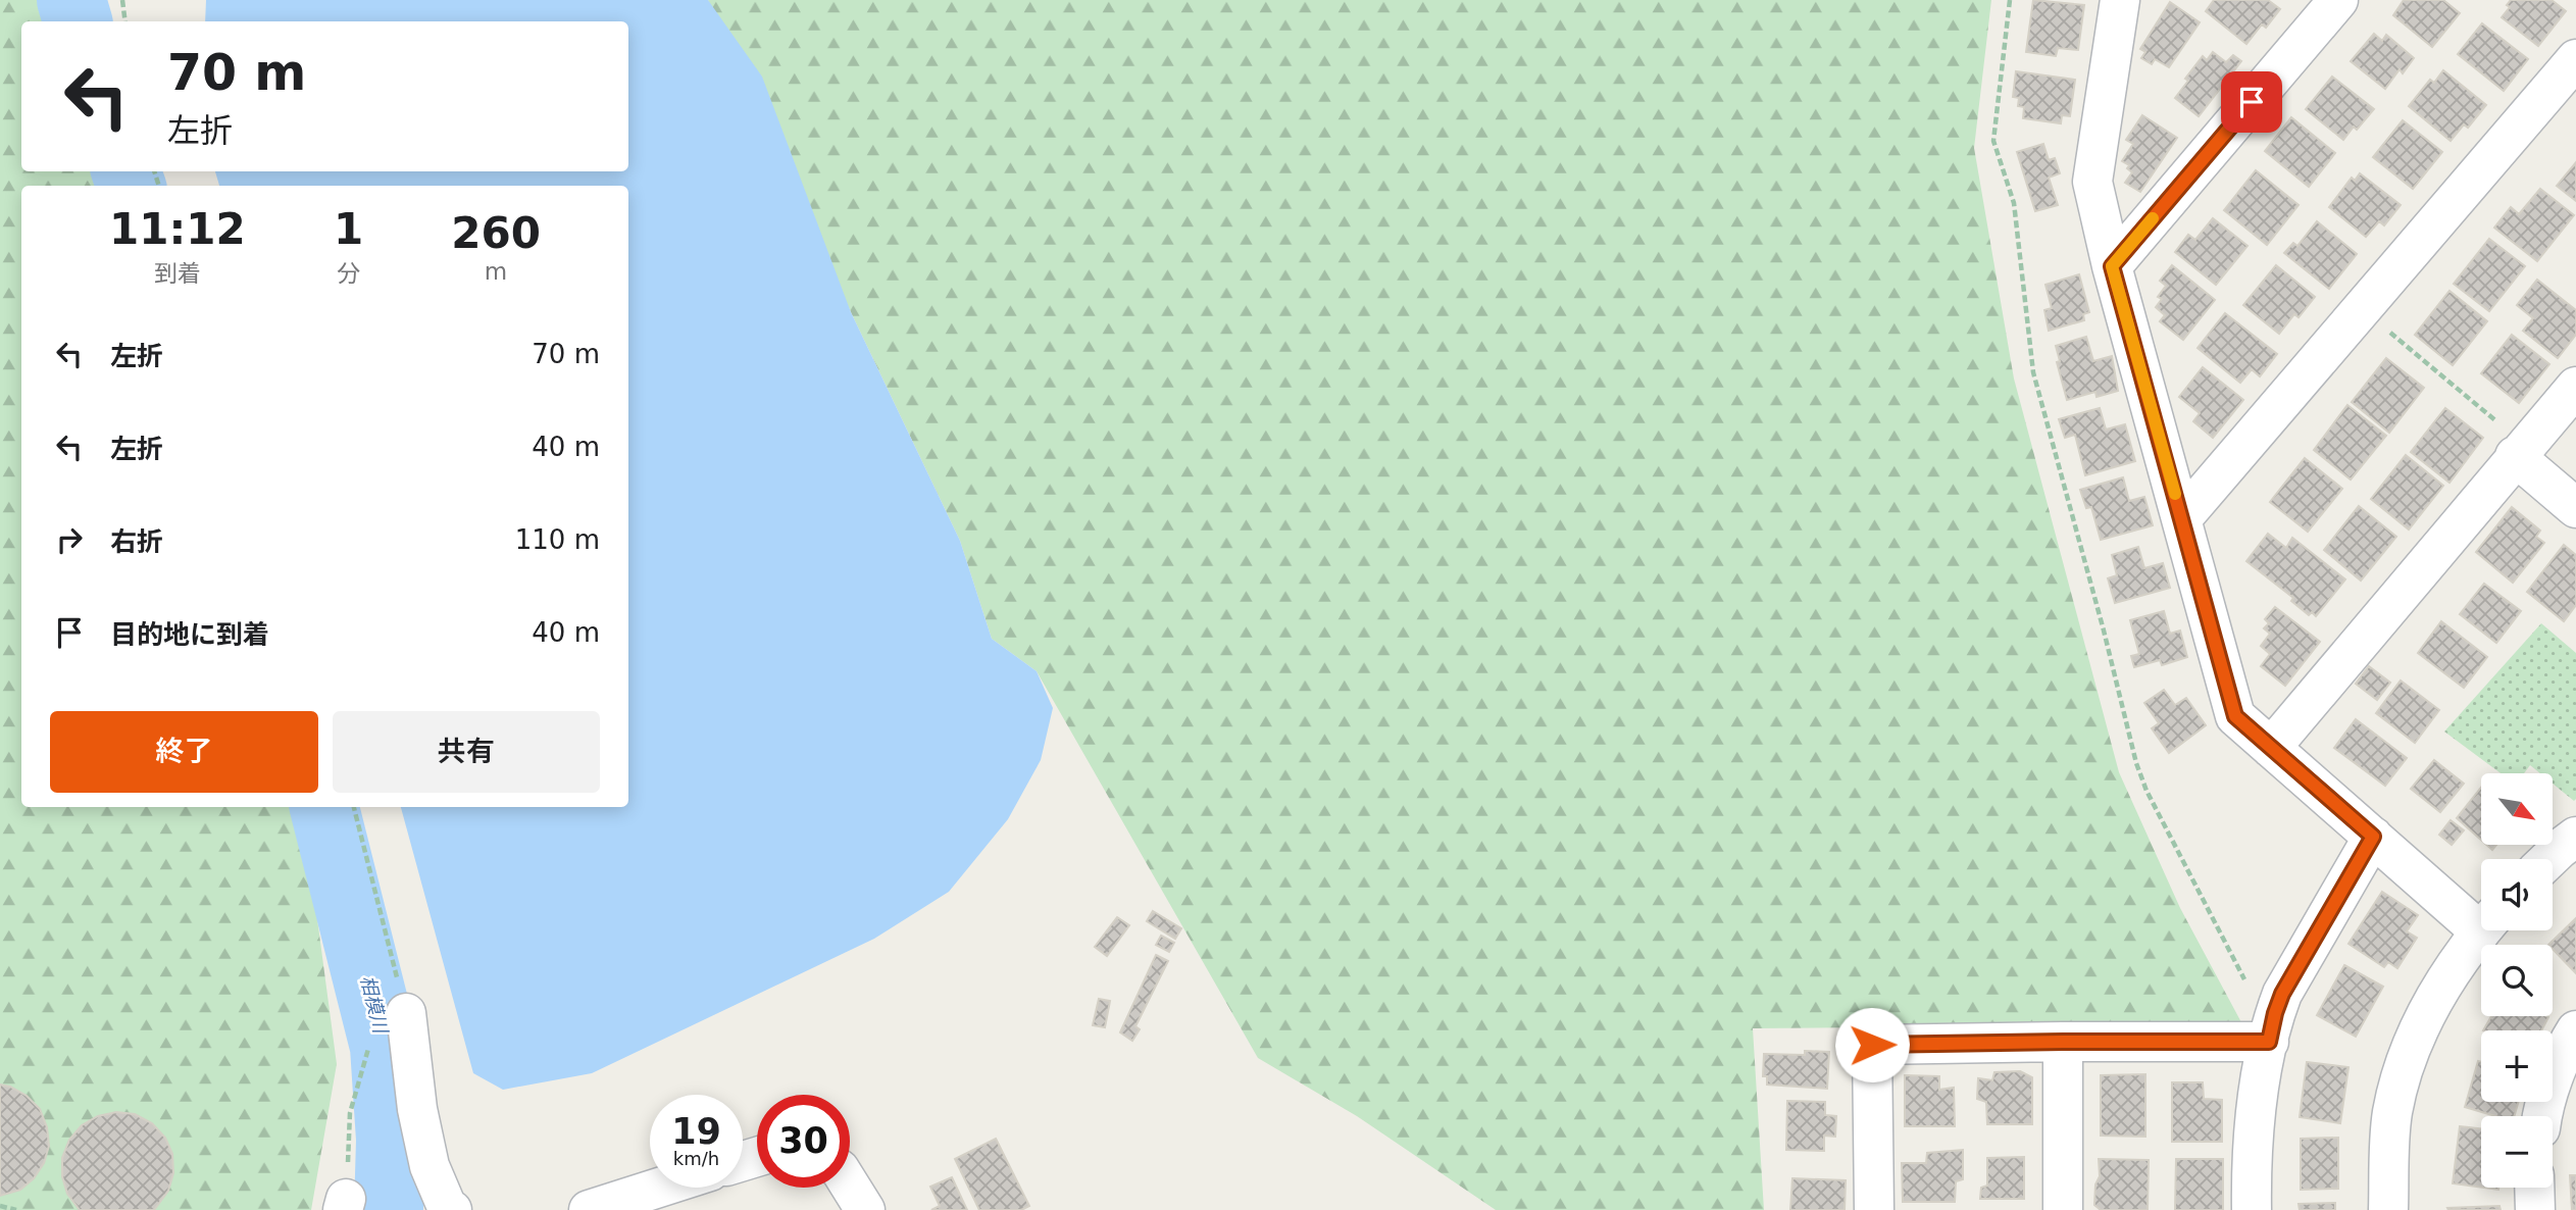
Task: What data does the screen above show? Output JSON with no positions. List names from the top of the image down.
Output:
{
  "water": ["相模川"],
  "north": "bottom right",
  "page": {
    "turn": ["70 m", "左折"],
    "eta": [
      "11:12",
      "到着",
      "1",
      "分",
      "260",
      "m"
    ],
    "list": [
      {
        "name": "左折",
        "value": "70 m"
      },
      {
        "name": "左折",
        "value": "40 m"
      },
      {
        "name": "右折",
        "value": "110 m"
      },
      {
        "name": "目的地に到着",
        "value": "40 m"
      }
    ],
    "buttons": ["終了", "共有"],
    "map_buttons": ["+", "−"],
    "speed": "19 km/h",
    "limit": "30"
  }
}
